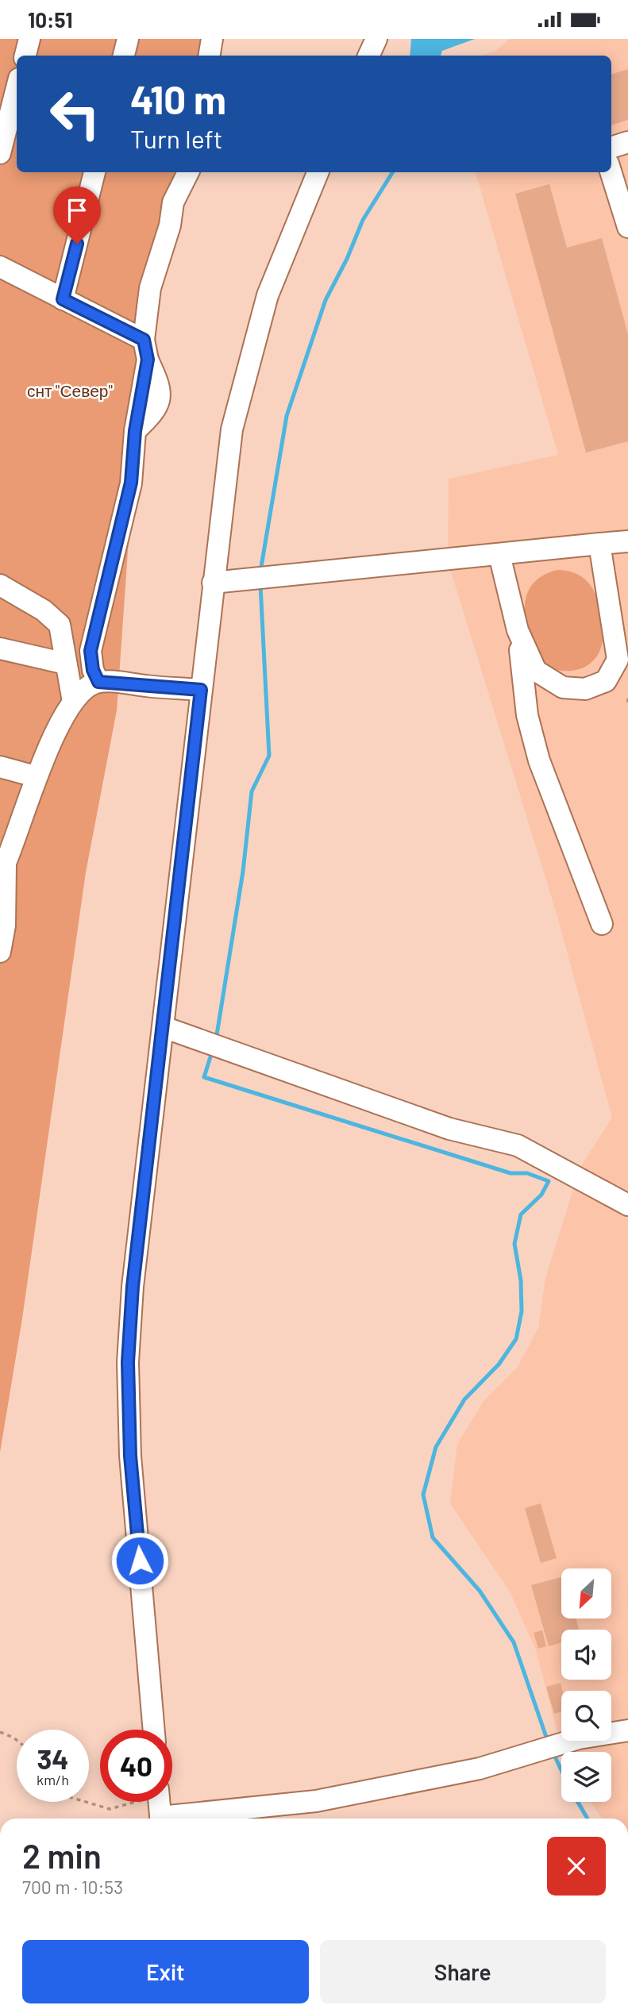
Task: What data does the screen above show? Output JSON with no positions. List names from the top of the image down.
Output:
{
  "parks": ["снт \"Север\""],
  "north": "bottom left",
  "page": {
    "status": "10:51",
    "turn": ["410 m", "Turn left"],
    "speed": "34 km/h",
    "limit": "40",
    "heading": ["2 min", "700 m · 10:53"],
    "buttons": ["Exit", "Share"]
  }
}
